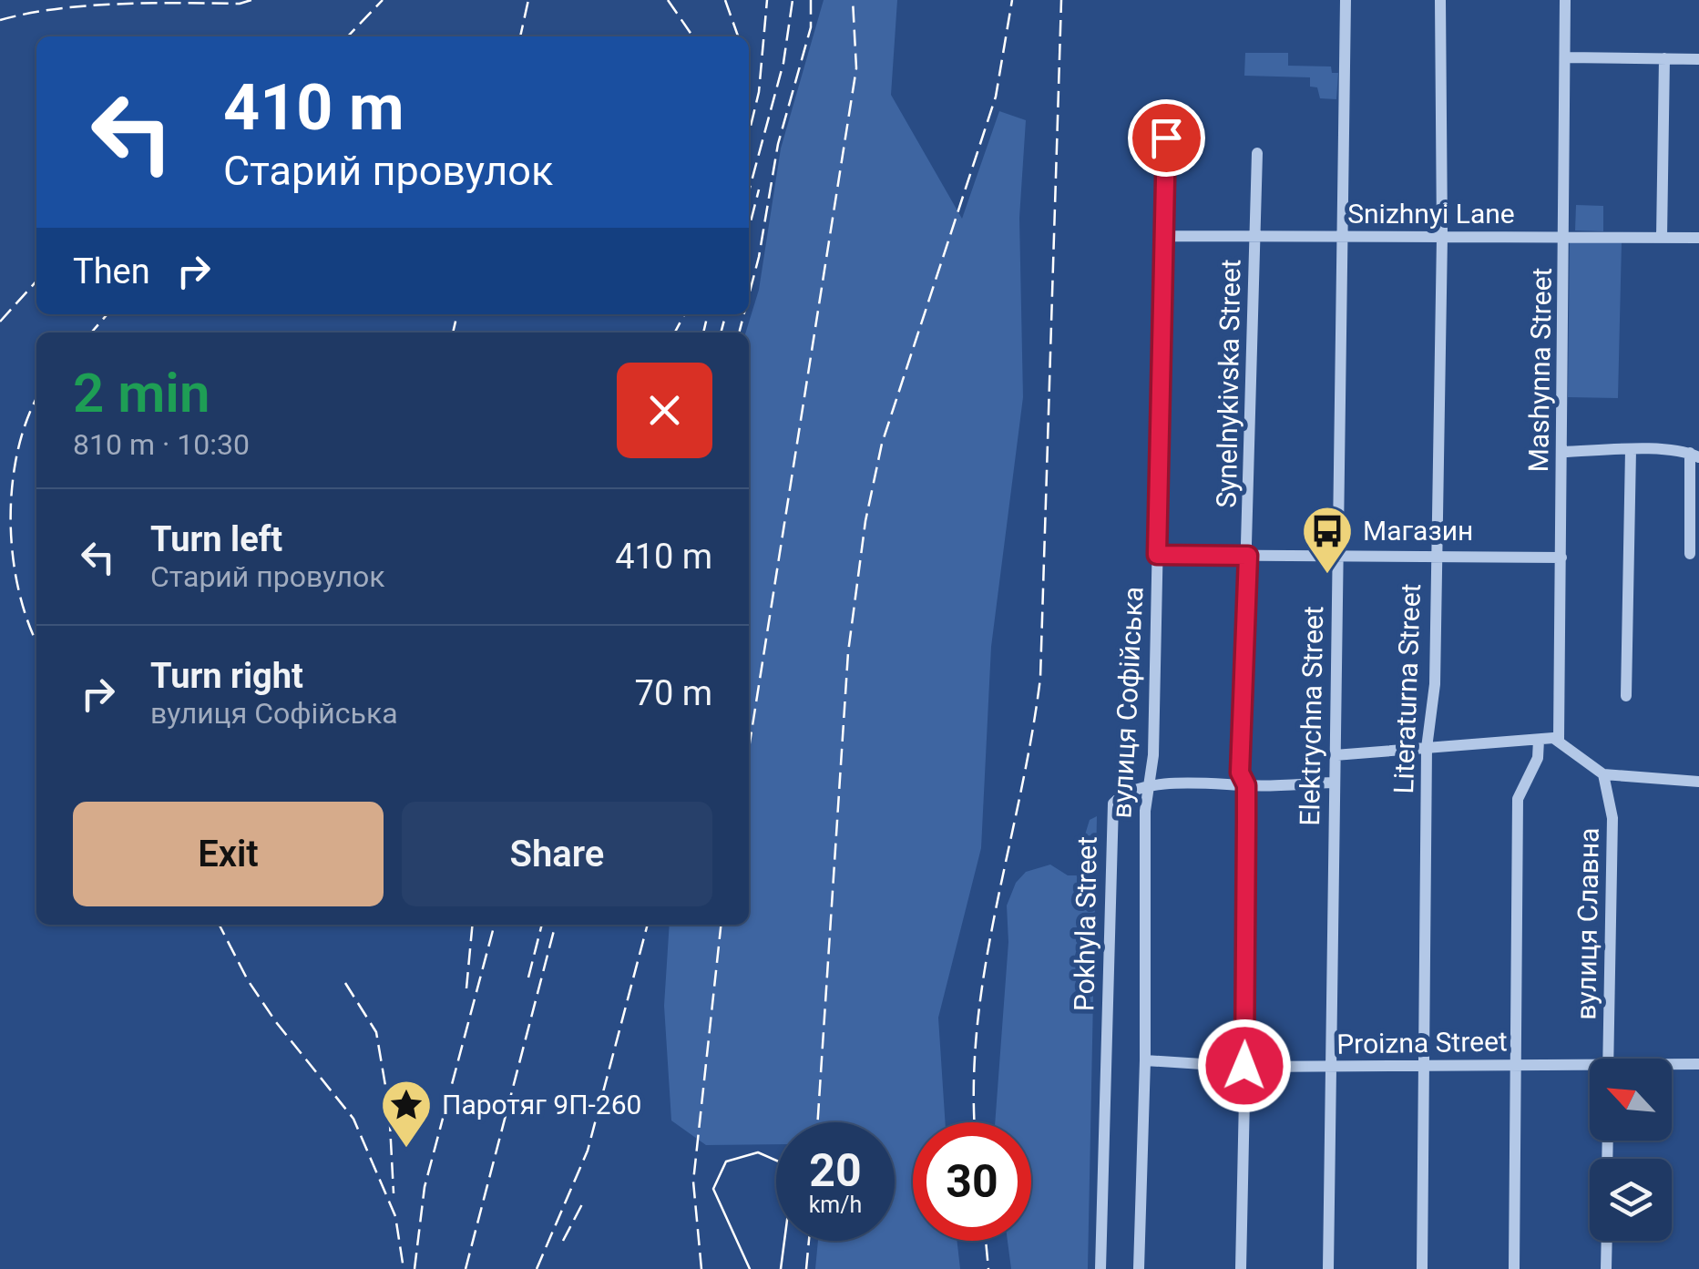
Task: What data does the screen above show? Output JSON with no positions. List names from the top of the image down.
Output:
{
  "streets": {
    "street": [
      "Snizhnyi Lane",
      "Mashynna Street",
      "Synelnykivska Street",
      "Literaturna Street",
      "вулиця Софійська",
      "Elektrychna Street",
      "Pokhyla Street",
      "вулиця Славна",
      "Proizna Street"
    ]
  },
  "crossings": [
    ["Snizhnyi Lane", "Mashynna Street"],
    ["Snizhnyi Lane", "Synelnykivska Street"],
    ["Snizhnyi Lane", "Literaturna Street"],
    ["Snizhnyi Lane", "вулиця Софійська"],
    ["Snizhnyi Lane", "Elektrychna Street"],
    ["Synelnykivska Street", "Pokhyla Street"],
    ["Synelnykivska Street", "Proizna Street"],
    ["Literaturna Street", "Proizna Street"],
    ["вулиця Софійська", "Pokhyla Street"],
    ["вулиця Софійська", "Proizna Street"],
    ["Elektrychna Street", "Pokhyla Street"],
    ["Elektrychna Street", "Proizna Street"]
  ],
  "places": {
    "bus stop": ["Магазин"],
    "place": ["Паротяг 9П-260"]
  },
  "north": "top left",
  "page": {
    "turn": ["410 m", "Старий провулок"],
    "then": "Then",
    "heading": ["2 min", "810 m · 10:30"],
    "list": [
      {
        "name": "Turn left",
        "note": "Старий провулок",
        "value": "410 m"
      },
      {
        "name": "Turn right",
        "note": "вулиця Софійська",
        "value": "70 m"
      }
    ],
    "buttons": ["Exit", "Share"],
    "speed": "20 km/h",
    "limit": "30"
  }
}
